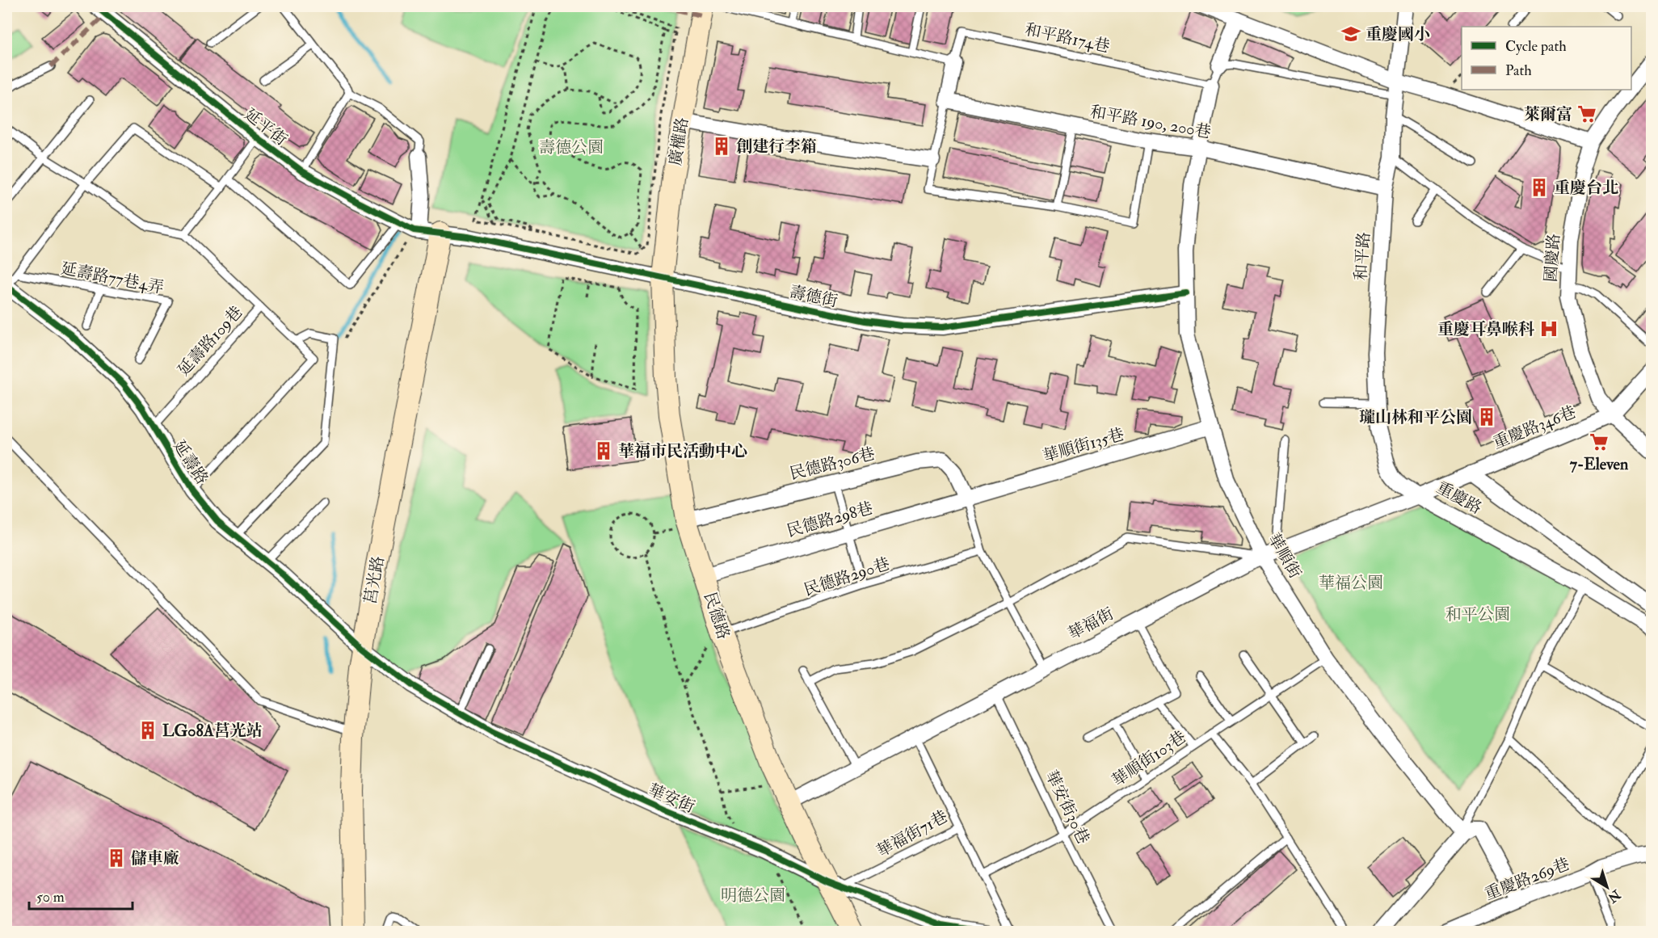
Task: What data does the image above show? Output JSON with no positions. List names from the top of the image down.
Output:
{
  "streets": {
    "street": [
      "和平路 190, 200巷",
      "延平街",
      "廣權路",
      "和平路",
      "國慶路",
      "壽德街",
      "重慶路346巷",
      "華順街135巷",
      "延壽路",
      "民德路306巷",
      "重慶路",
      "民德路298巷",
      "華順街",
      "莒光路",
      "民德路",
      "華福街",
      "華安街",
      "重慶路269巷"
    ],
    "lane": [
      "和平路174巷",
      "延壽路77巷4弄",
      "延壽路109巷",
      "民德路290巷",
      "華順街103巷",
      "華安街30巷",
      "華福街71巷"
    ]
  },
  "crossings": [
    ["和平路174巷", "華順街"],
    ["和平路 190, 200巷", "和平路"],
    ["和平路 190, 200巷", "華順街"],
    ["延平街", "壽德街"],
    ["延平街", "莒光路"],
    ["廣權路", "壽德街"],
    ["廣權路", "民德路"],
    ["和平路", "重慶路"],
    ["和平路", "華福街"],
    ["國慶路", "重慶路346巷"],
    ["壽德街", "華順街"],
    ["壽德街", "莒光路"],
    ["壽德街", "民德路"],
    ["延壽路109巷", "延壽路"],
    ["重慶路346巷", "重慶路"],
    ["華順街135巷", "民德路306巷"],
    ["華順街135巷", "民德路298巷"],
    ["華順街135巷", "華順街"],
    ["延壽路", "莒光路"],
    ["延壽路", "華安街"],
    ["民德路306巷", "民德路298巷"],
    ["民德路306巷", "民德路"],
    ["重慶路", "華福街"],
    ["民德路298巷", "民德路"],
    ["華順街", "華福街"],
    ["華順街", "華順街103巷"],
    ["民德路290巷", "民德路"],
    ["莒光路", "華安街"],
    ["民德路", "華福街"],
    ["民德路", "華安街"],
    ["民德路", "華福街71巷"],
    ["華福街", "華安街30巷"],
    ["華福街", "華福街71巷"],
    ["華順街103巷", "華安街30巷"],
    ["華安街", "華福街71巷"]
  ],
  "parks": [
    "壽德公園",
    "華福公園",
    "和平公園",
    "明德公園"
  ],
  "places": {
    "school or university": ["重慶國小"],
    "supermarket": ["萊爾富", "7-Eleven"],
    "building": [
      "創建行李箱",
      "重慶台北",
      "瓏山林和平公園",
      "華福市民活動中心",
      "LG08A莒光站",
      "儲車廠"
    ],
    "hospital": ["重慶耳鼻喉科"]
  },
  "legend": ["Cycle path", "Path"],
  "scale_bar": "50 m",
  "north": "bottom right"
}
